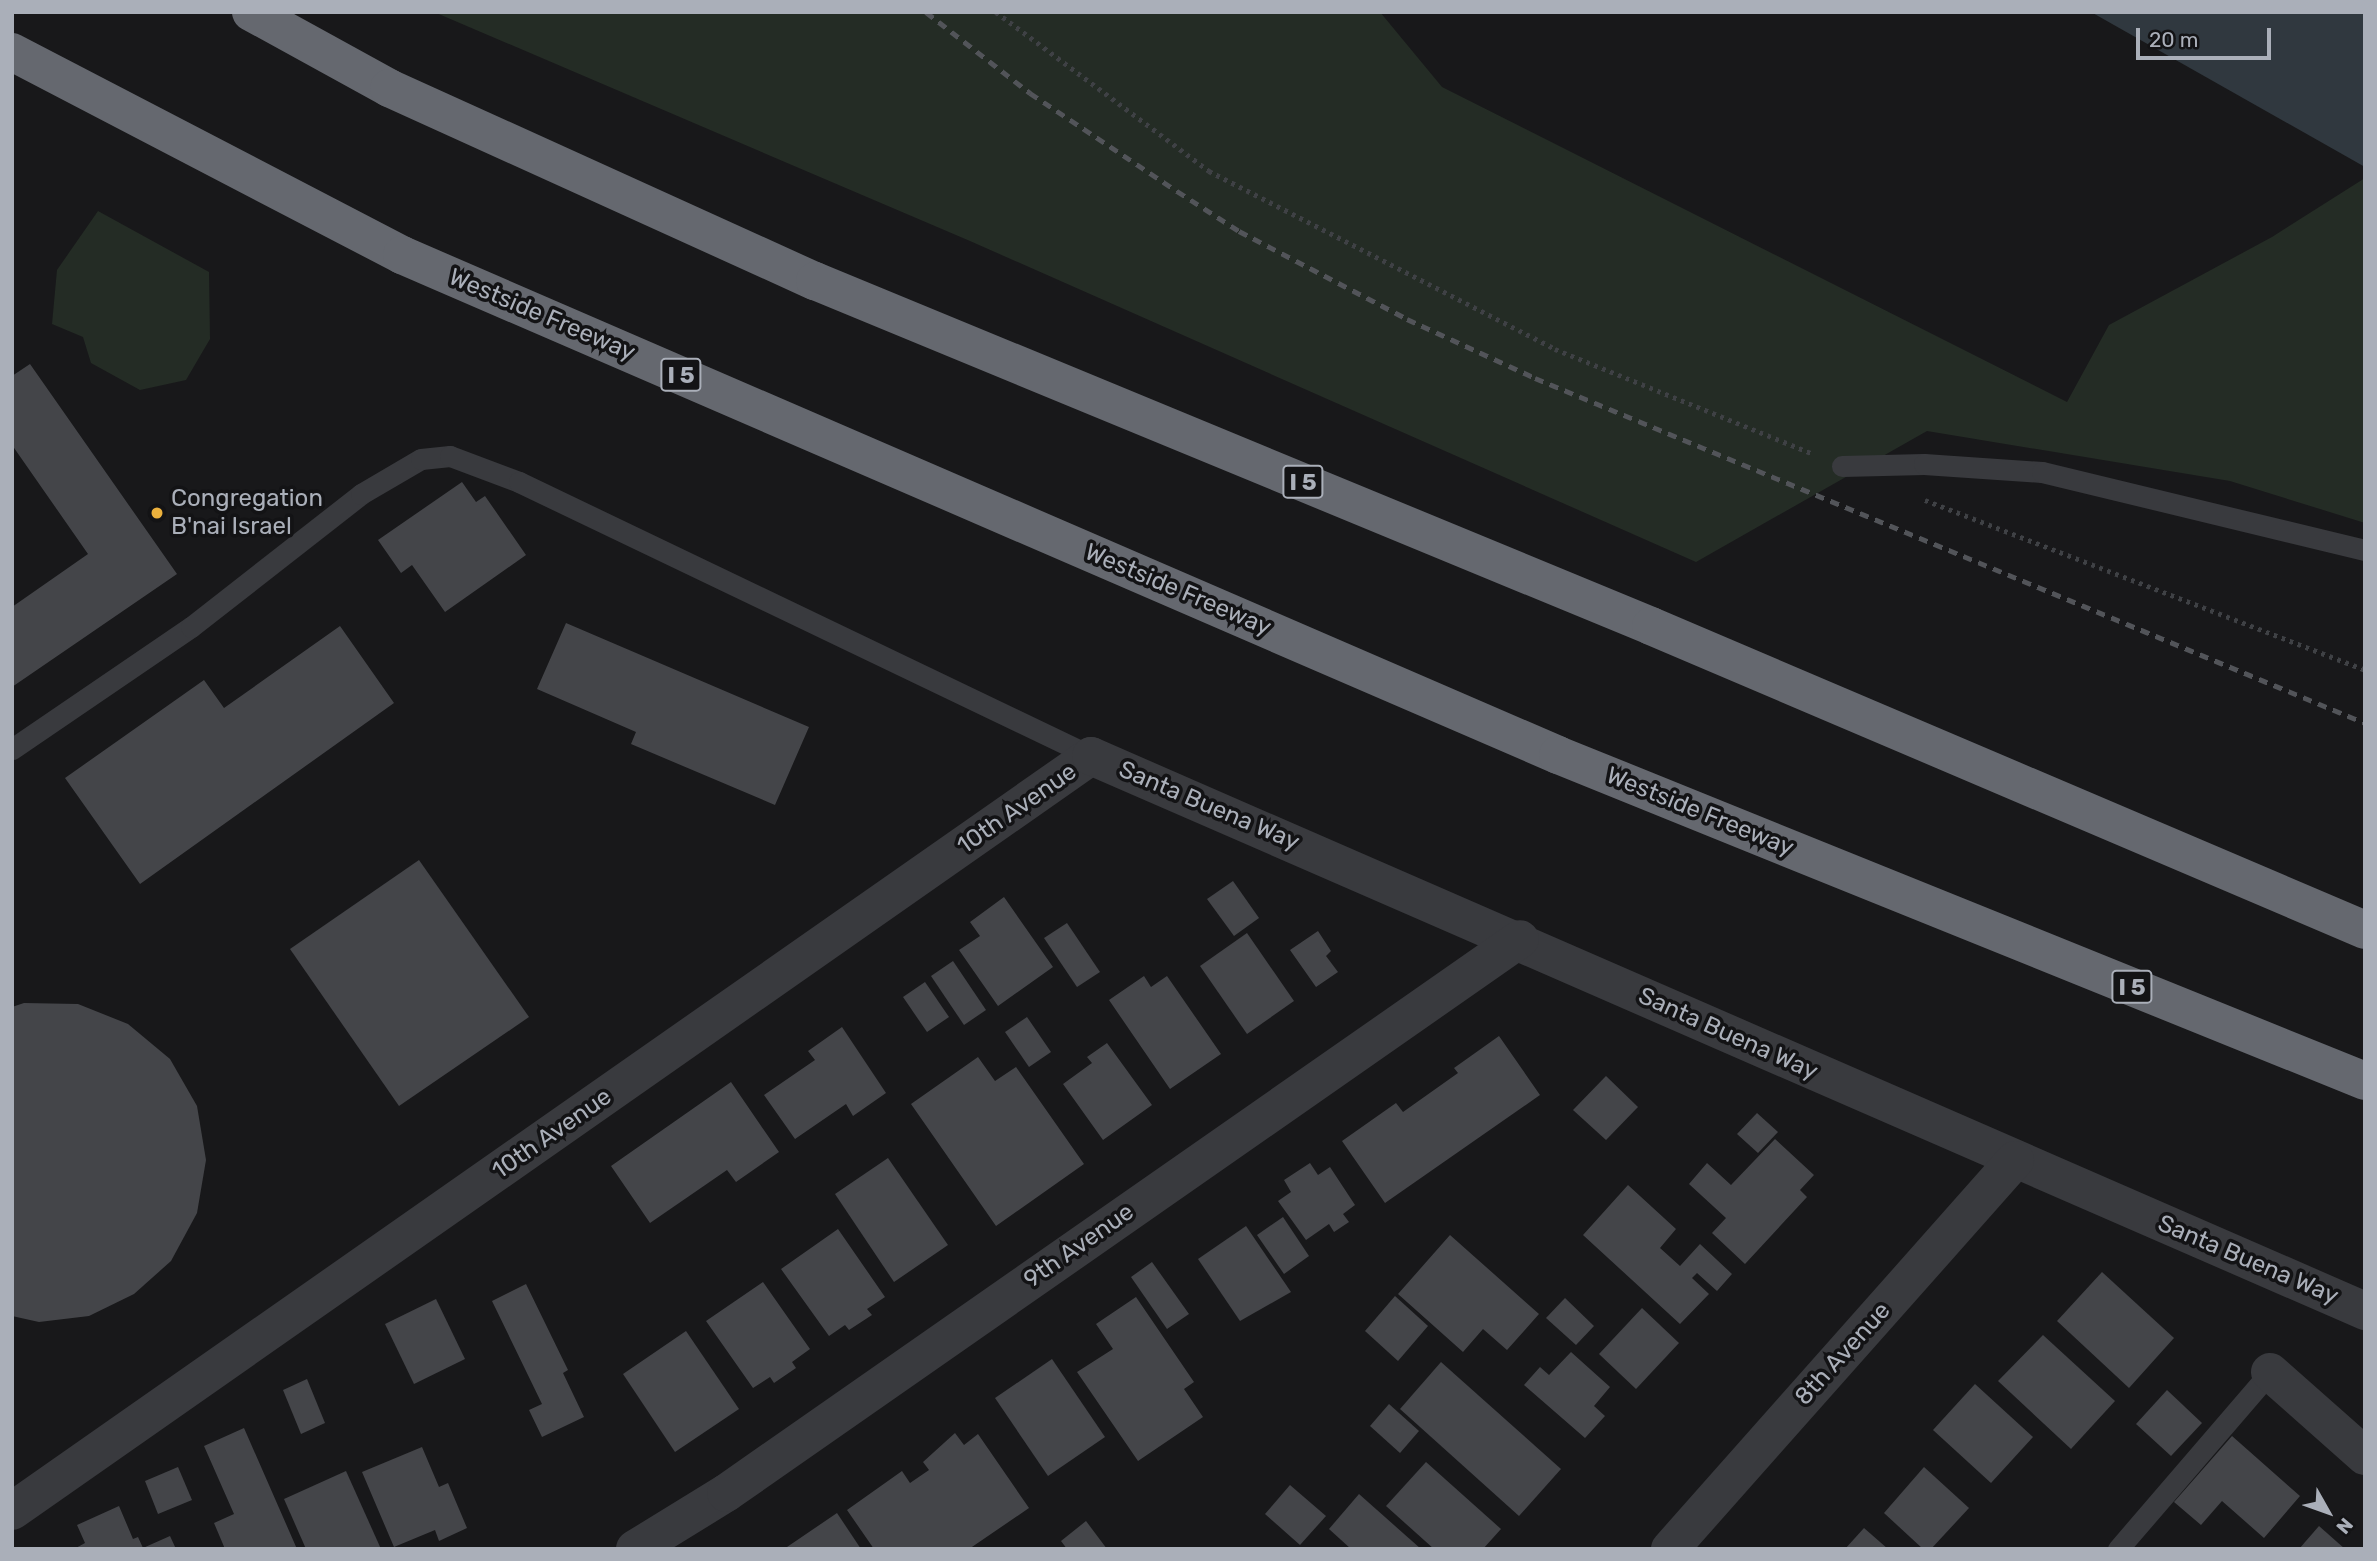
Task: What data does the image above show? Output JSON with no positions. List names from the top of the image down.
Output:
{
  "streets": {
    "highway": ["Westside Freeway", "I 5"],
    "street": [
      "Santa Buena Way",
      "10th Avenue",
      "9th Avenue",
      "8th Avenue"
    ]
  },
  "crossings": [
    ["Santa Buena Way", "10th Avenue"],
    ["Santa Buena Way", "9th Avenue"],
    ["Santa Buena Way", "8th Avenue"]
  ],
  "places": ["Congregation B'nai Israel"],
  "scale_bar": "20 m",
  "north": "bottom right"
}
